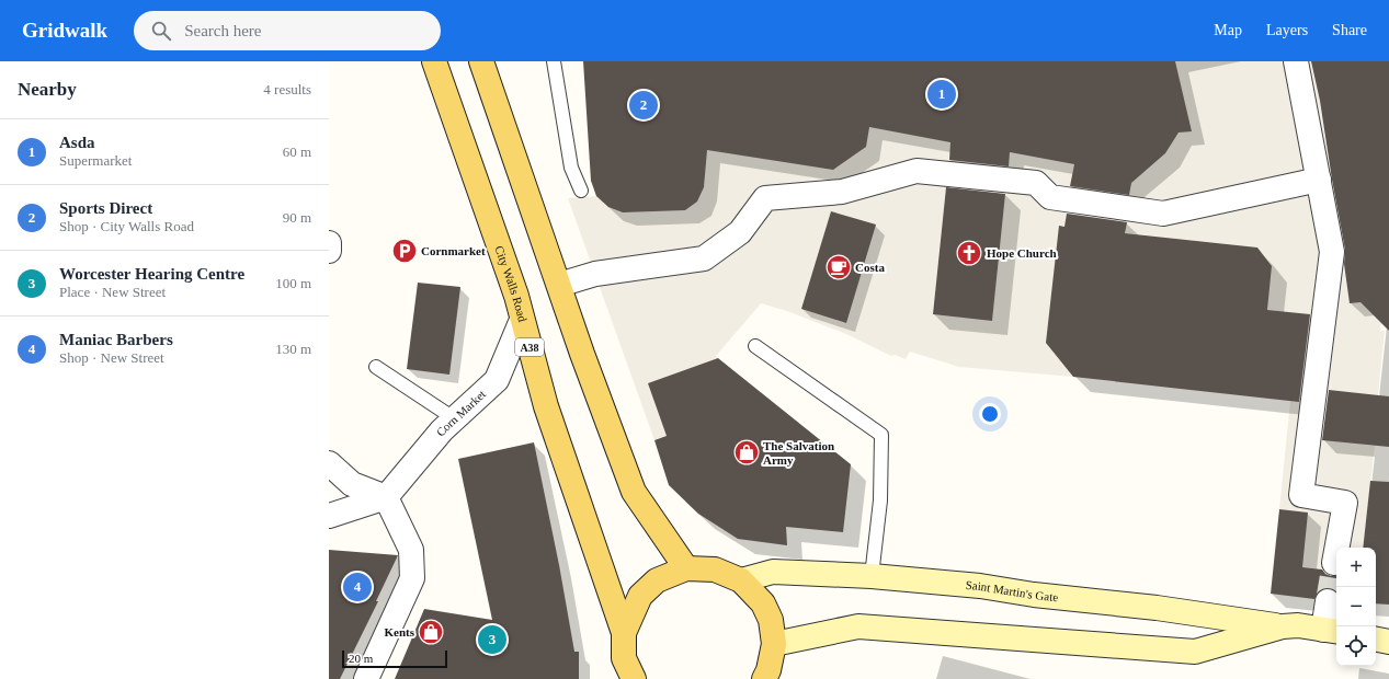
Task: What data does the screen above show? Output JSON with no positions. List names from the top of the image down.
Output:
{
  "streets": {
    "main road": ["City Walls Road", "A38", "Saint Martin's Gate"],
    "street": ["Corn Market"]
  },
  "crossings": [
    ["City Walls Road", "A38"],
    ["City Walls Road", "Corn Market"],
    ["A38", "Saint Martin's Gate"]
  ],
  "places": {
    "parking": ["Cornmarket"],
    "church": ["Hope Church"],
    "cafe": ["Costa"],
    "shop": ["The Salvation Army", "Kents"]
  },
  "scale_bar": "20 m",
  "page": {
    "header": "Gridwalk",
    "search": "Search here",
    "nav": ["Map", "Layers", "Share"],
    "heading": ["Nearby", "4 results"],
    "pins": [
      "1",
      "2",
      "4",
      "3"
    ],
    "list": [
      {
        "mark": "1",
        "name": "Asda",
        "note": "Supermarket",
        "value": "60 m"
      },
      {
        "mark": "2",
        "name": "Sports Direct",
        "note": "Shop · City Walls Road",
        "value": "90 m"
      },
      {
        "mark": "3",
        "name": "Worcester Hearing Centre",
        "note": "Place · New Street",
        "value": "100 m"
      },
      {
        "mark": "4",
        "name": "Maniac Barbers",
        "note": "Shop · New Street",
        "value": "130 m"
      }
    ],
    "map_buttons": ["+", "−"],
    "scale": "20 m"
  }
}
